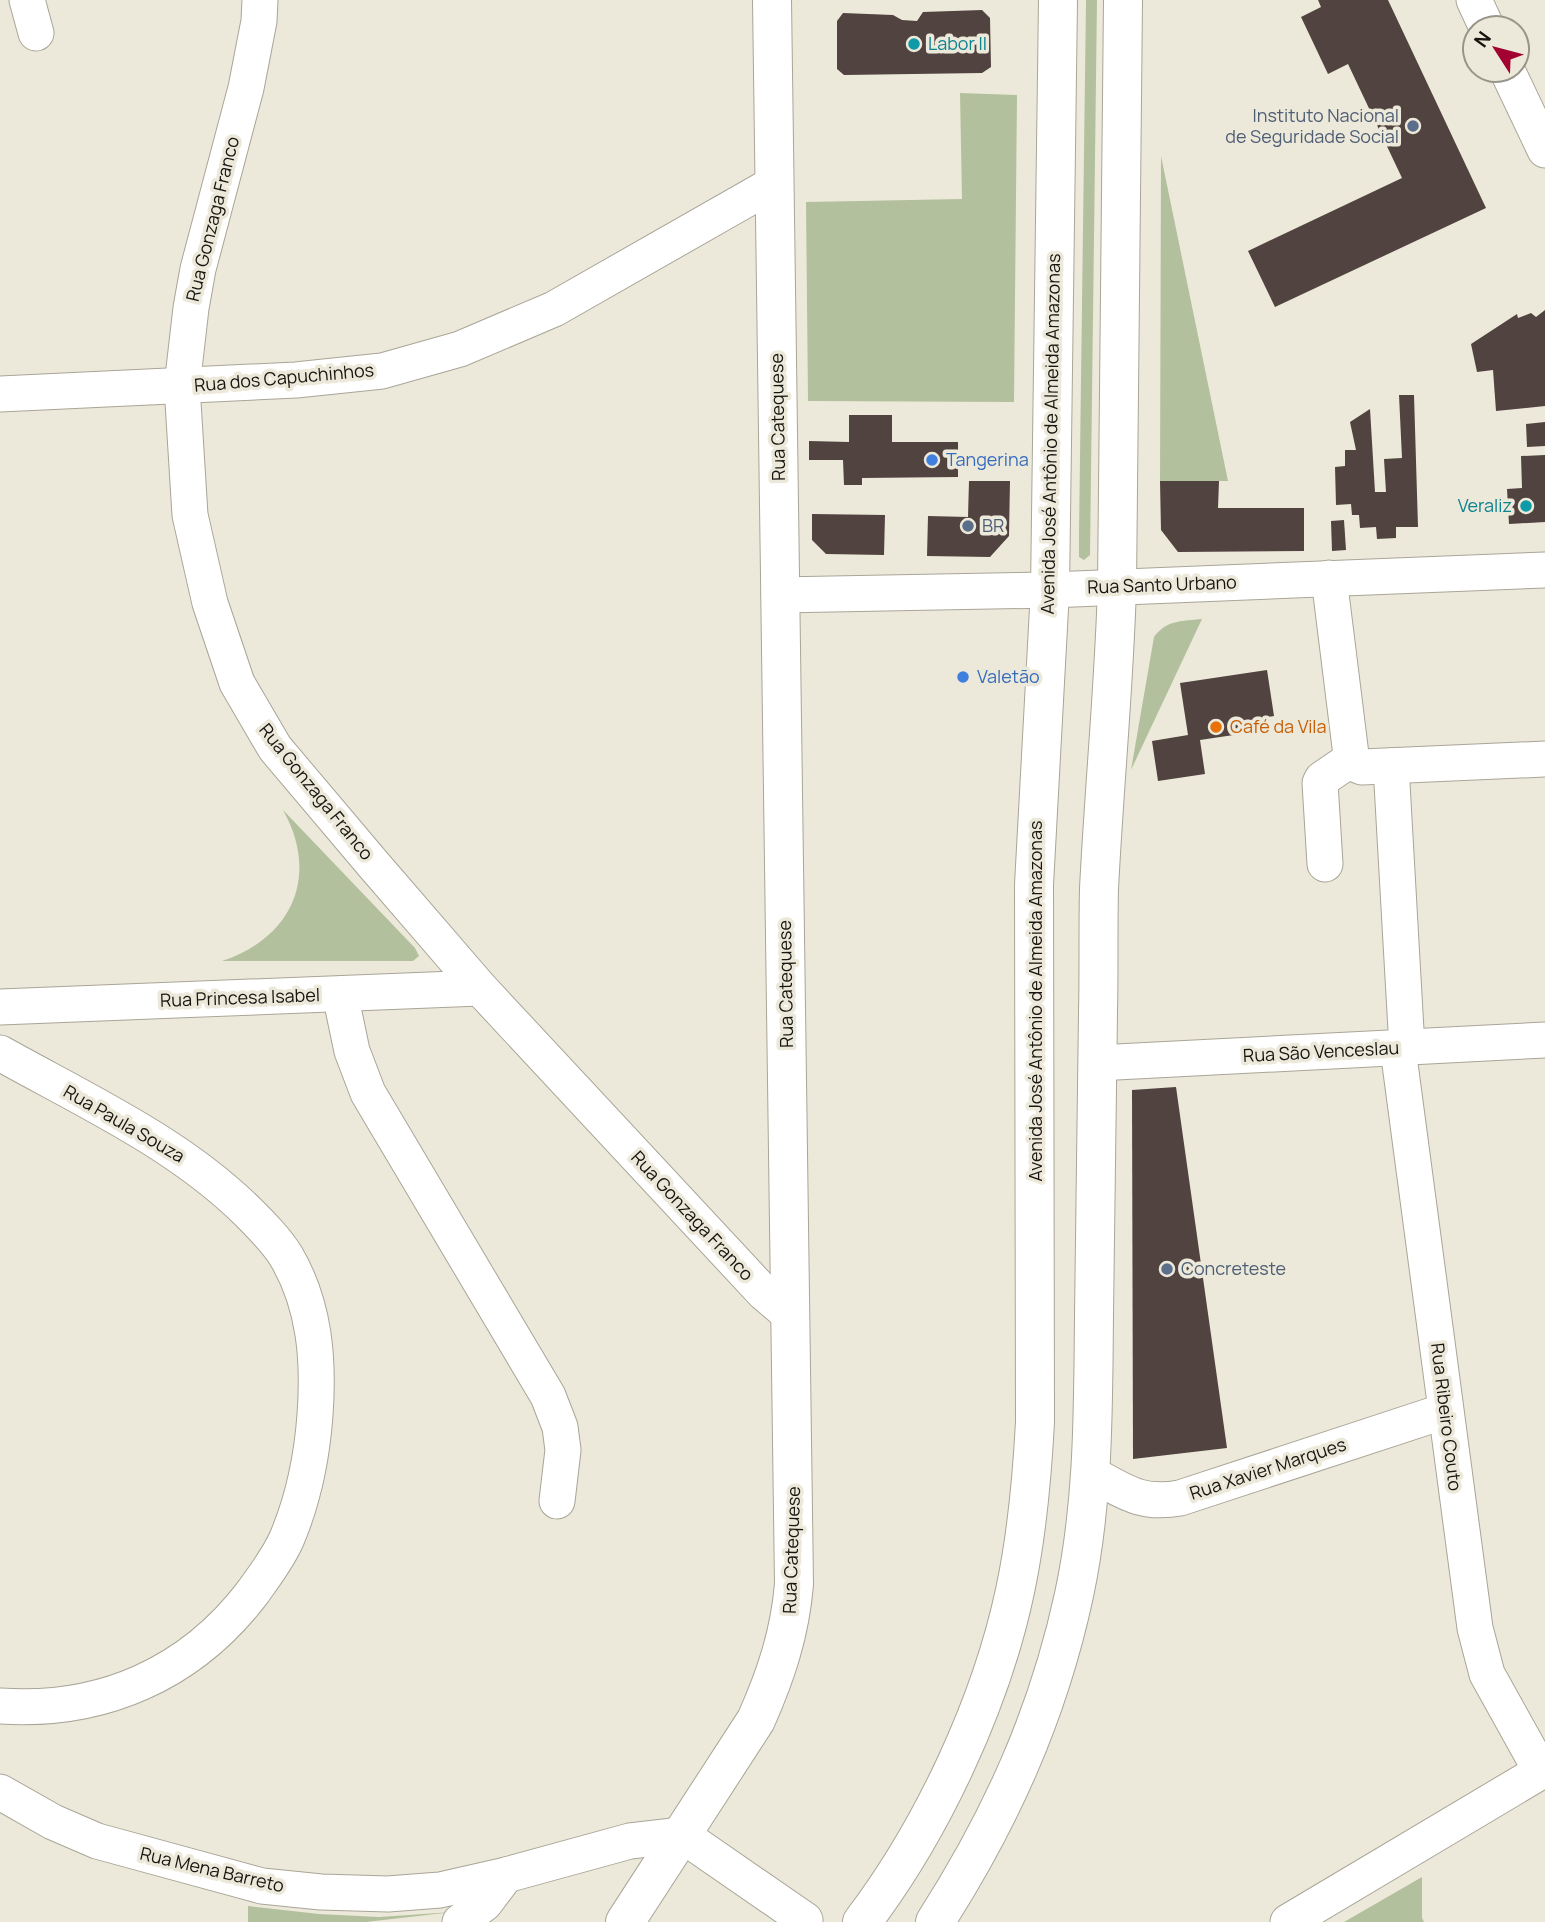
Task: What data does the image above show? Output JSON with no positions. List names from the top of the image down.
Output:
{
  "streets": {
    "main road": ["Rua Catequese", "Avenida José Antônio de Almeida Amazonas"],
    "street": [
      "Rua Gonzaga Franco",
      "Rua dos Capuchinhos",
      "Rua Santo Urbano",
      "Rua Princesa Isabel",
      "Rua São Venceslau",
      "Rua Paula Souza",
      "Rua Ribeiro Couto",
      "Rua Xavier Marques",
      "Rua Mena Barreto"
    ]
  },
  "crossings": [
    ["Rua Gonzaga Franco", "Rua dos Capuchinhos"],
    ["Rua Gonzaga Franco", "Rua Catequese"],
    ["Rua Gonzaga Franco", "Rua Princesa Isabel"],
    ["Rua dos Capuchinhos", "Rua Catequese"],
    ["Rua Catequese", "Rua Santo Urbano"],
    ["Rua Catequese", "Rua Mena Barreto"],
    ["Avenida José Antônio de Almeida Amazonas", "Rua Santo Urbano"],
    ["Rua São Venceslau", "Rua Ribeiro Couto"],
    ["Rua Ribeiro Couto", "Rua Xavier Marques"]
  ],
  "places": [
    "Labor II",
    "Instituto Nacional de Seguridade Social",
    "Tangerina",
    "Veraliz",
    "BR",
    "Valetão",
    "Café da Vila",
    "Concreteste"
  ],
  "north": "top left"
}
